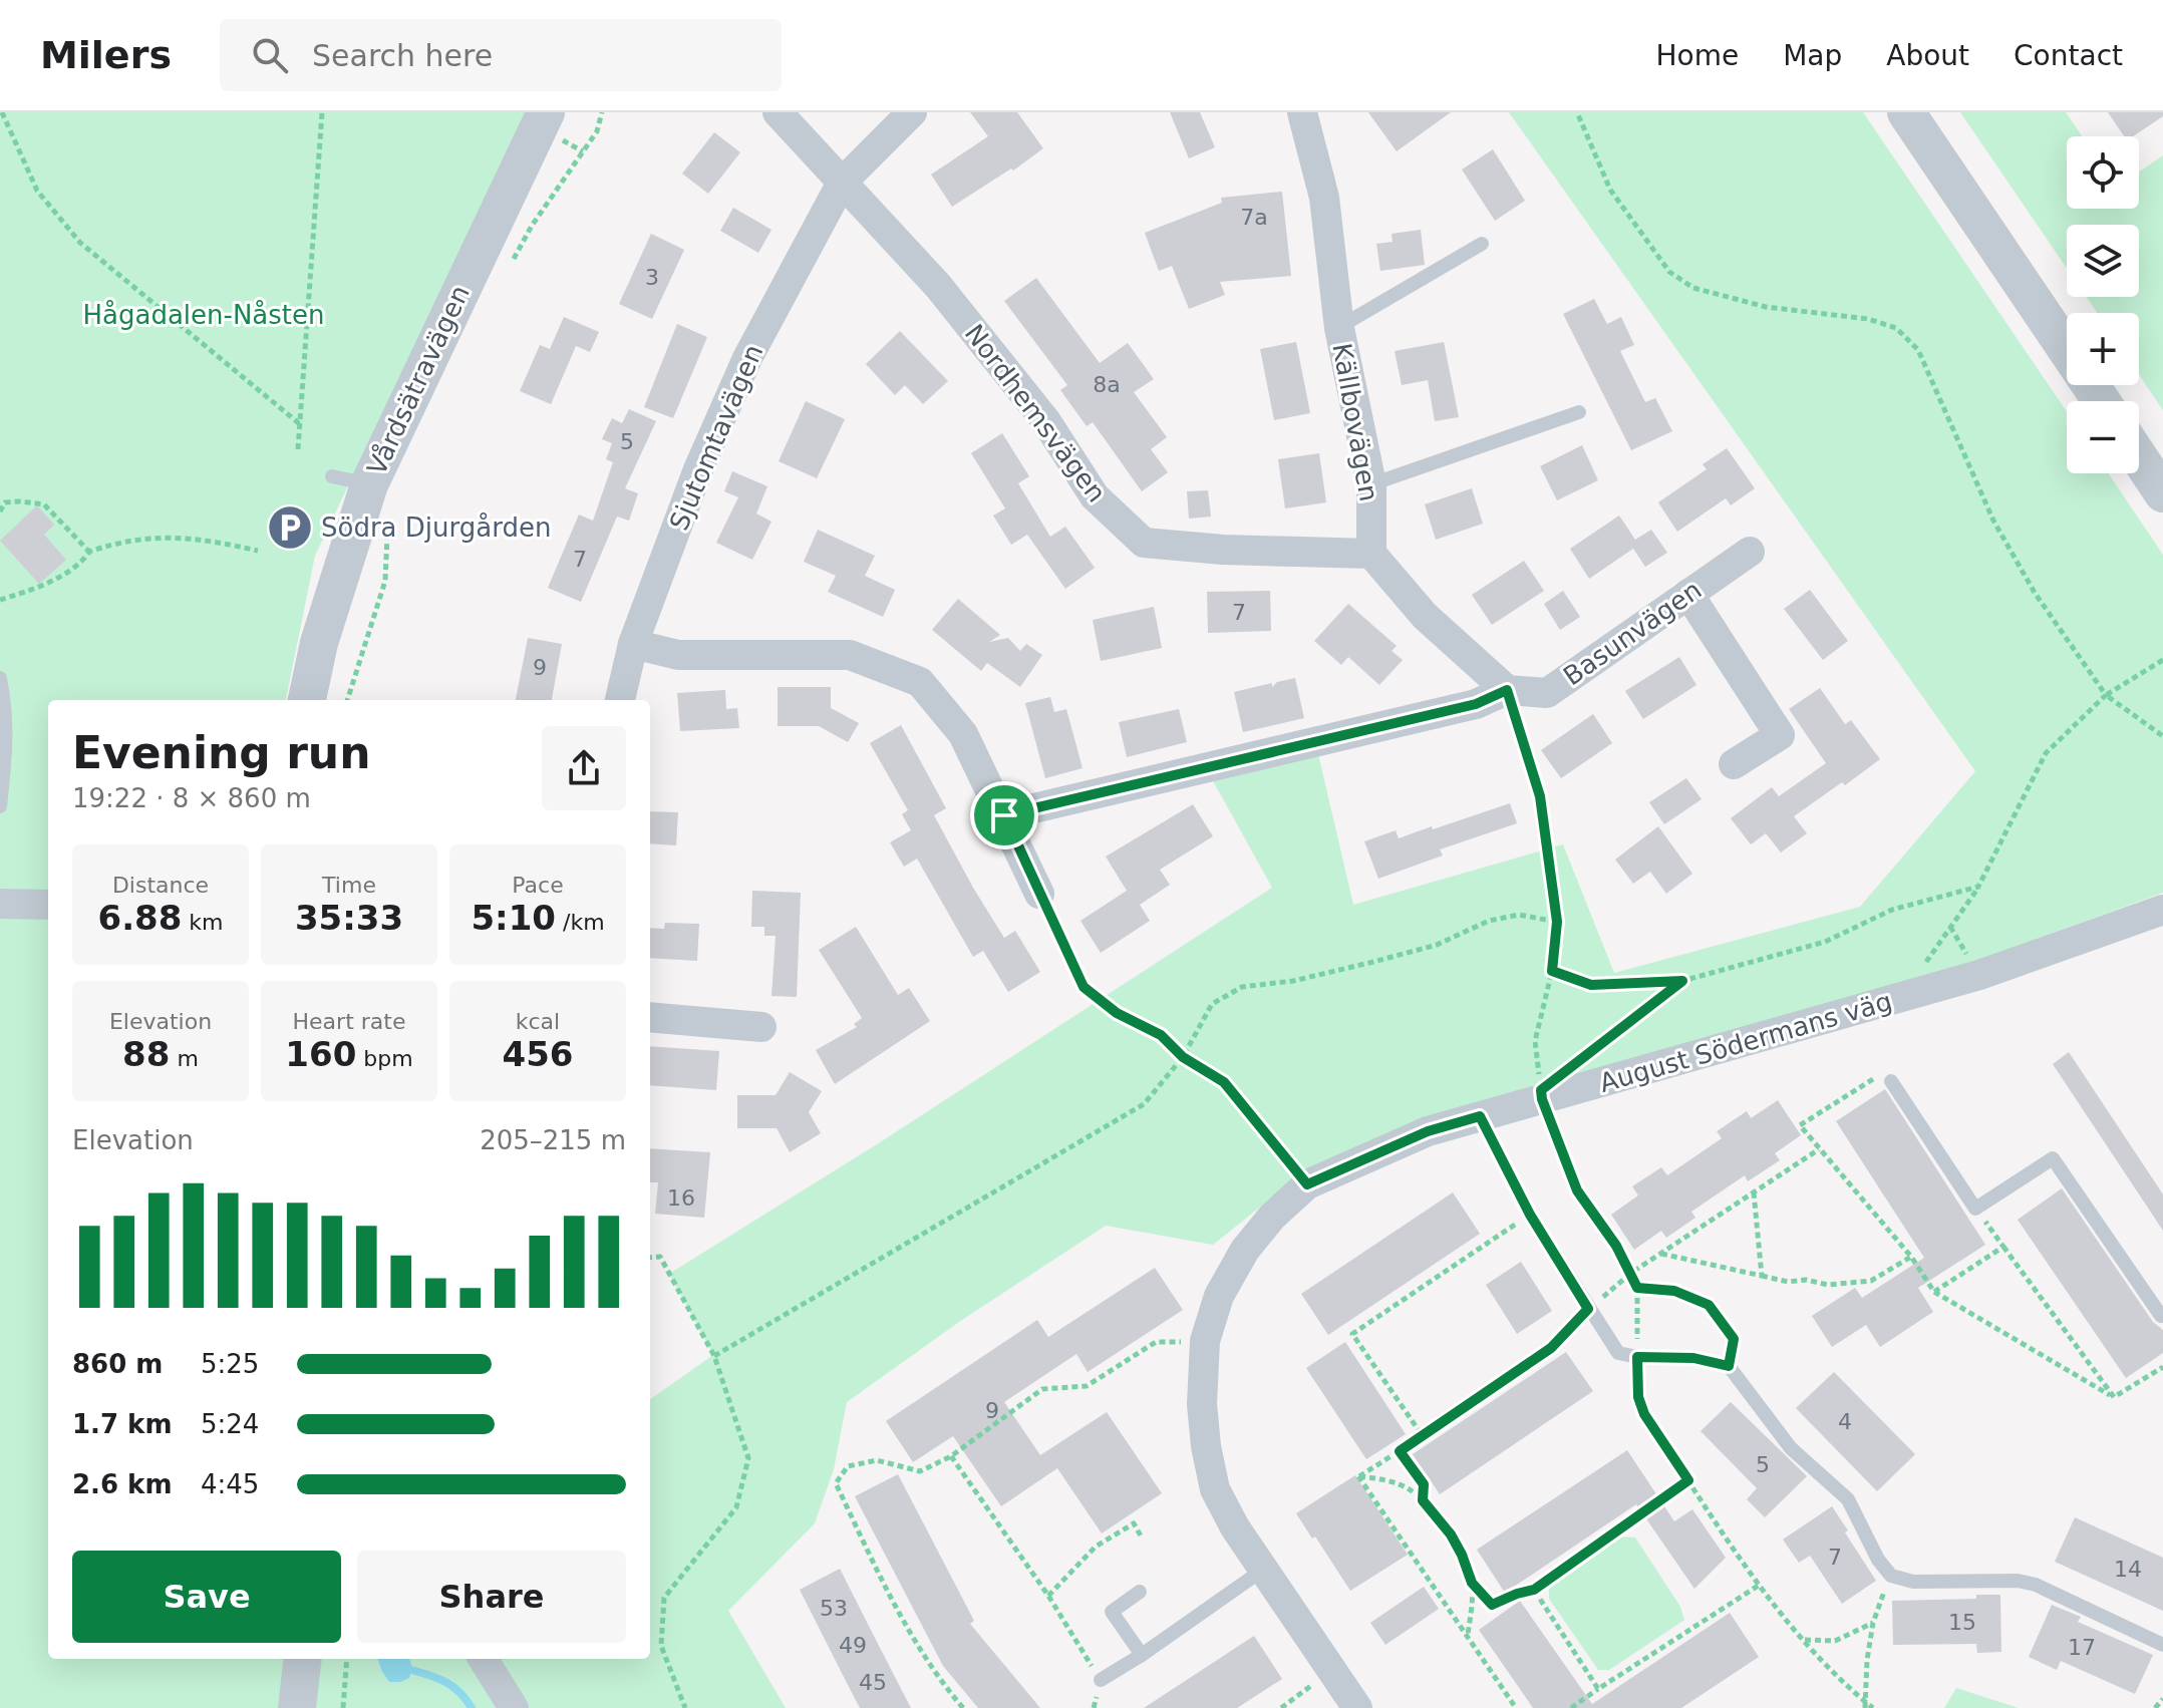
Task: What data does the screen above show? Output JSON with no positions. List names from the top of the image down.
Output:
{
  "streets": {
    "street": [
      "Vårdsätravägen",
      "Nordhemsvägen",
      "Källbovägen",
      "Sjutomtavägen",
      "Basunvägen",
      "August Södermans väg"
    ]
  },
  "crossings": [
    ["Nordhemsvägen", "Källbovägen"],
    ["Nordhemsvägen", "Sjutomtavägen"]
  ],
  "parks": ["Hågadalen-Nåsten"],
  "places": {
    "parking": ["Södra Djurgården"]
  },
  "house_numbers": [
    "7a",
    "3",
    "8a",
    "5",
    "7",
    "7",
    "9",
    "16",
    "9",
    "4",
    "5",
    "7",
    "14",
    "53",
    "15",
    "49",
    "17",
    "45"
  ],
  "page": {
    "header": "Milers",
    "search": "Search here",
    "nav": [
      "Home",
      "Map",
      "About",
      "Contact"
    ],
    "map_buttons": ["+", "−"],
    "heading": ["Evening run", "19:22 · 8 × 860 m"],
    "stats": [
      ["Distance", "6.88 km"],
      ["Time", "35:33"],
      ["Pace", "5:10 /km"],
      ["Elevation", "88 m"],
      ["Heart rate", "160 bpm"],
      ["kcal", "456"]
    ],
    "chart": ["Elevation", "205–215 m"],
    "list": [
      {
        "name": "860 m",
        "note": "5:25"
      },
      {
        "name": "1.7 km",
        "note": "5:24"
      },
      {
        "name": "2.6 km",
        "note": "4:45"
      }
    ],
    "buttons": ["Save", "Share"]
  }
}
